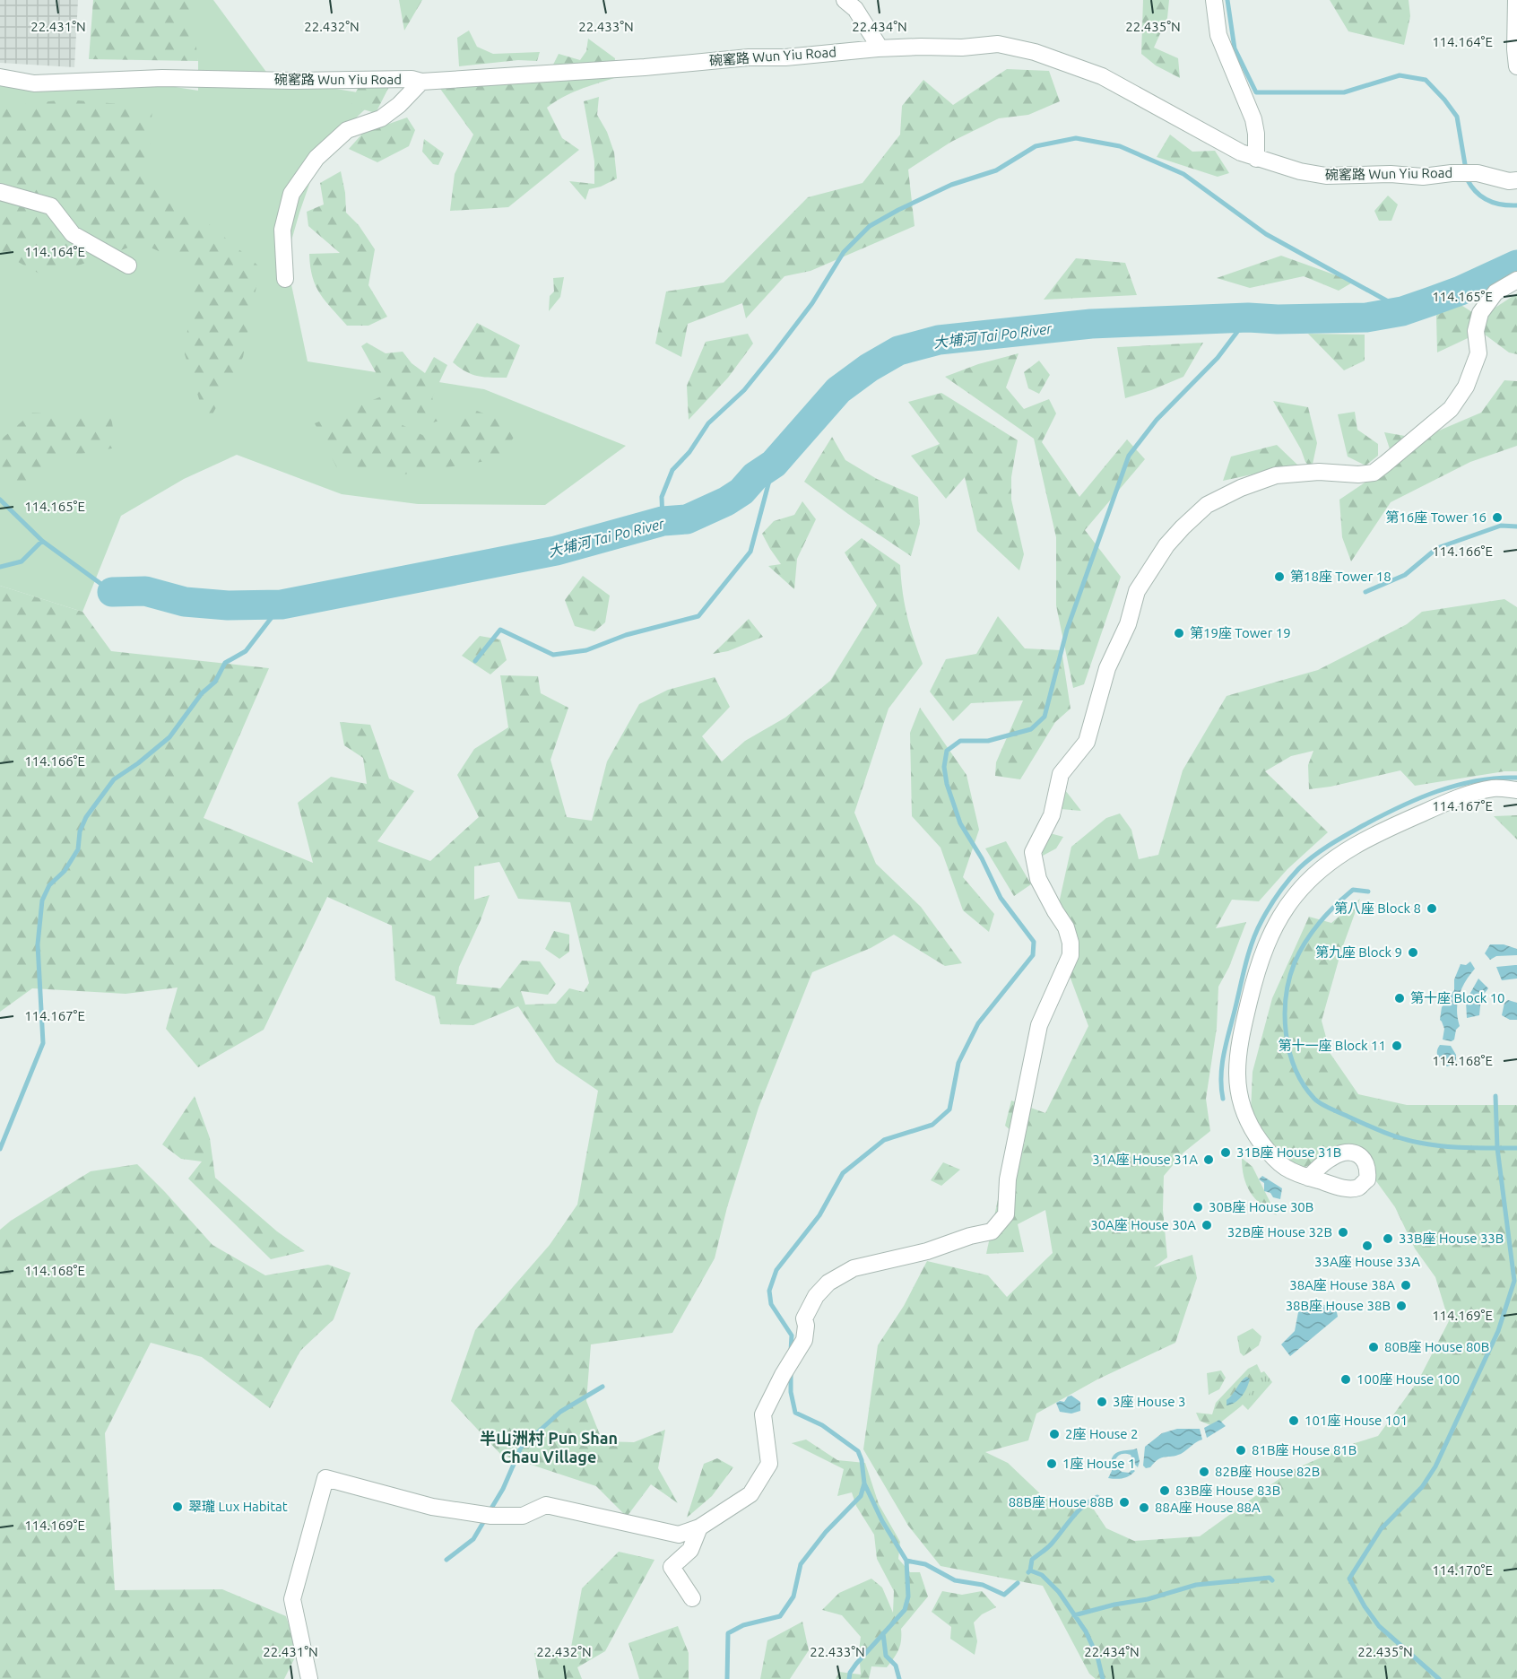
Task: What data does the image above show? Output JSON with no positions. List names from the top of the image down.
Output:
{
  "streets": {
    "street": ["碗窰路 Wun Yiu Road"]
  },
  "districts": ["半山洲村 Pun Shan Chau Village"],
  "water": ["大埔河 Tai Po River"],
  "places": [
    "第16座 Tower 16",
    "第18座 Tower 18",
    "第19座 Tower 19",
    "第八座 Block 8",
    "第九座 Block 9",
    "第十座 Block 10",
    "第十一座 Block 11",
    "31B座 House 31B",
    "31A座 House 31A",
    "30B座 House 30B",
    "30A座 House 30A",
    "32B座 House 32B",
    "33B座 House 33B",
    "33A座 House 33A",
    "38A座 House 38A",
    "38B座 House 38B",
    "80B座 House 80B",
    "100座 House 100",
    "3座 House 3",
    "101座 House 101",
    "2座 House 2",
    "81B座 House 81B",
    "1座 House 1",
    "82B座 House 82B",
    "83B座 House 83B",
    "88B座 House 88B",
    "翠瓏 Lux Habitat",
    "88A座 House 88A"
  ],
  "coordinates": [
    "22.431°N",
    "22.432°N",
    "22.433°N",
    "22.434°N",
    "22.435°N",
    "114.164°E",
    "114.165°E",
    "114.166°E",
    "114.167°E",
    "114.168°E",
    "114.169°E",
    "114.170°E"
  ]
}
